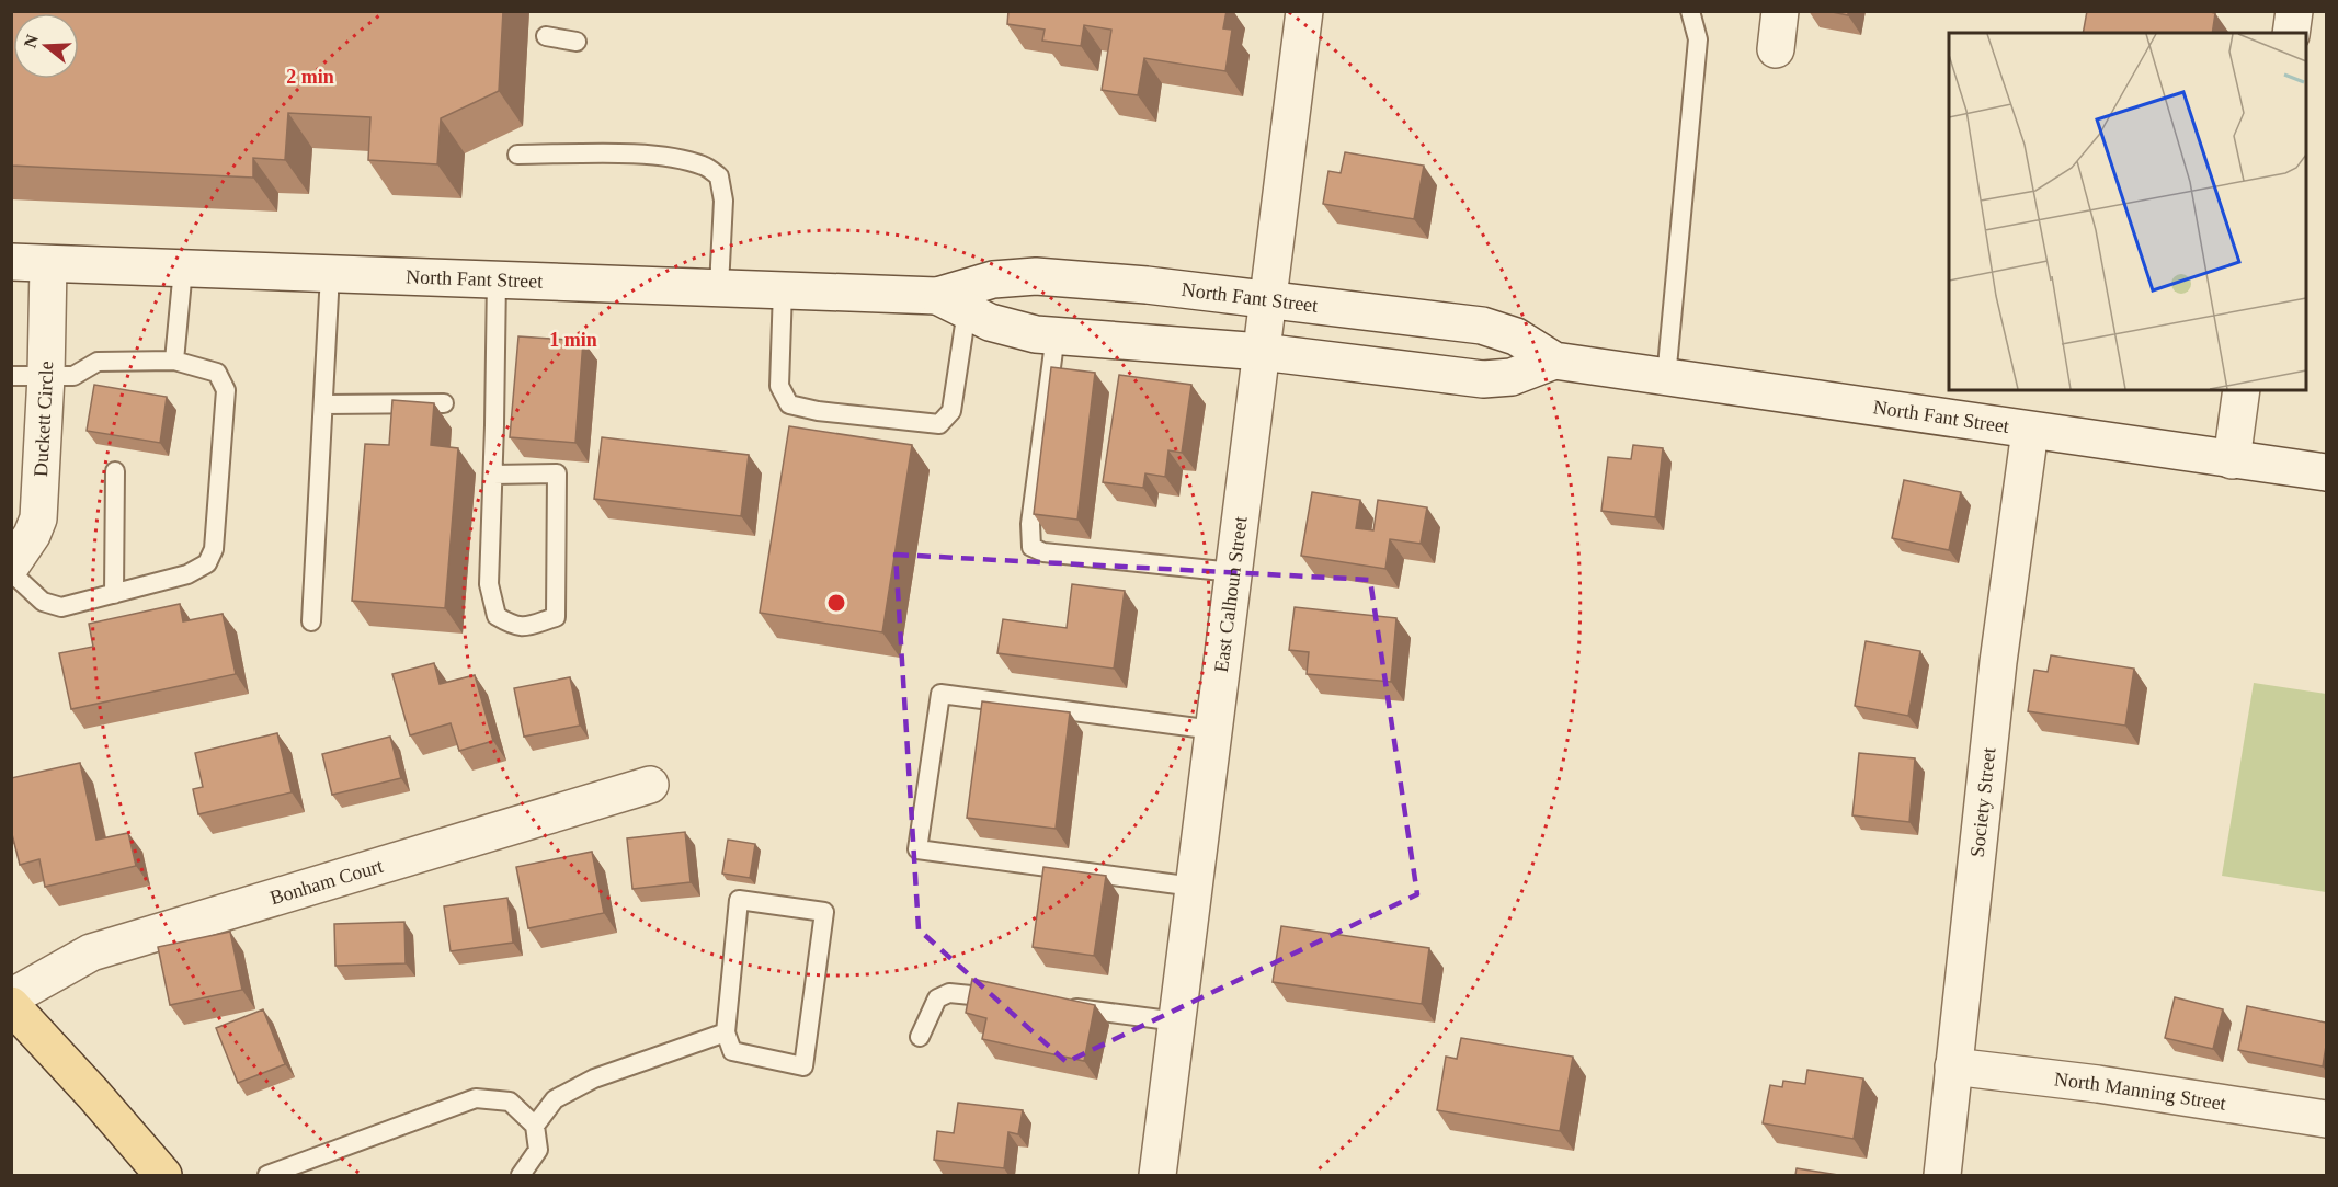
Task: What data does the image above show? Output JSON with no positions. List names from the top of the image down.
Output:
{
  "streets": {
    "street": [
      "North Fant Street",
      "Duckett Circle",
      "East Calhoun Street",
      "Society Street",
      "Bonham Court",
      "North Manning Street"
    ]
  },
  "crossings": [
    ["North Fant Street", "Duckett Circle"],
    ["North Fant Street", "East Calhoun Street"],
    ["North Fant Street", "Society Street"],
    ["Society Street", "North Manning Street"]
  ],
  "north": "left",
  "rings": ["2 min", "1 min"]
}
